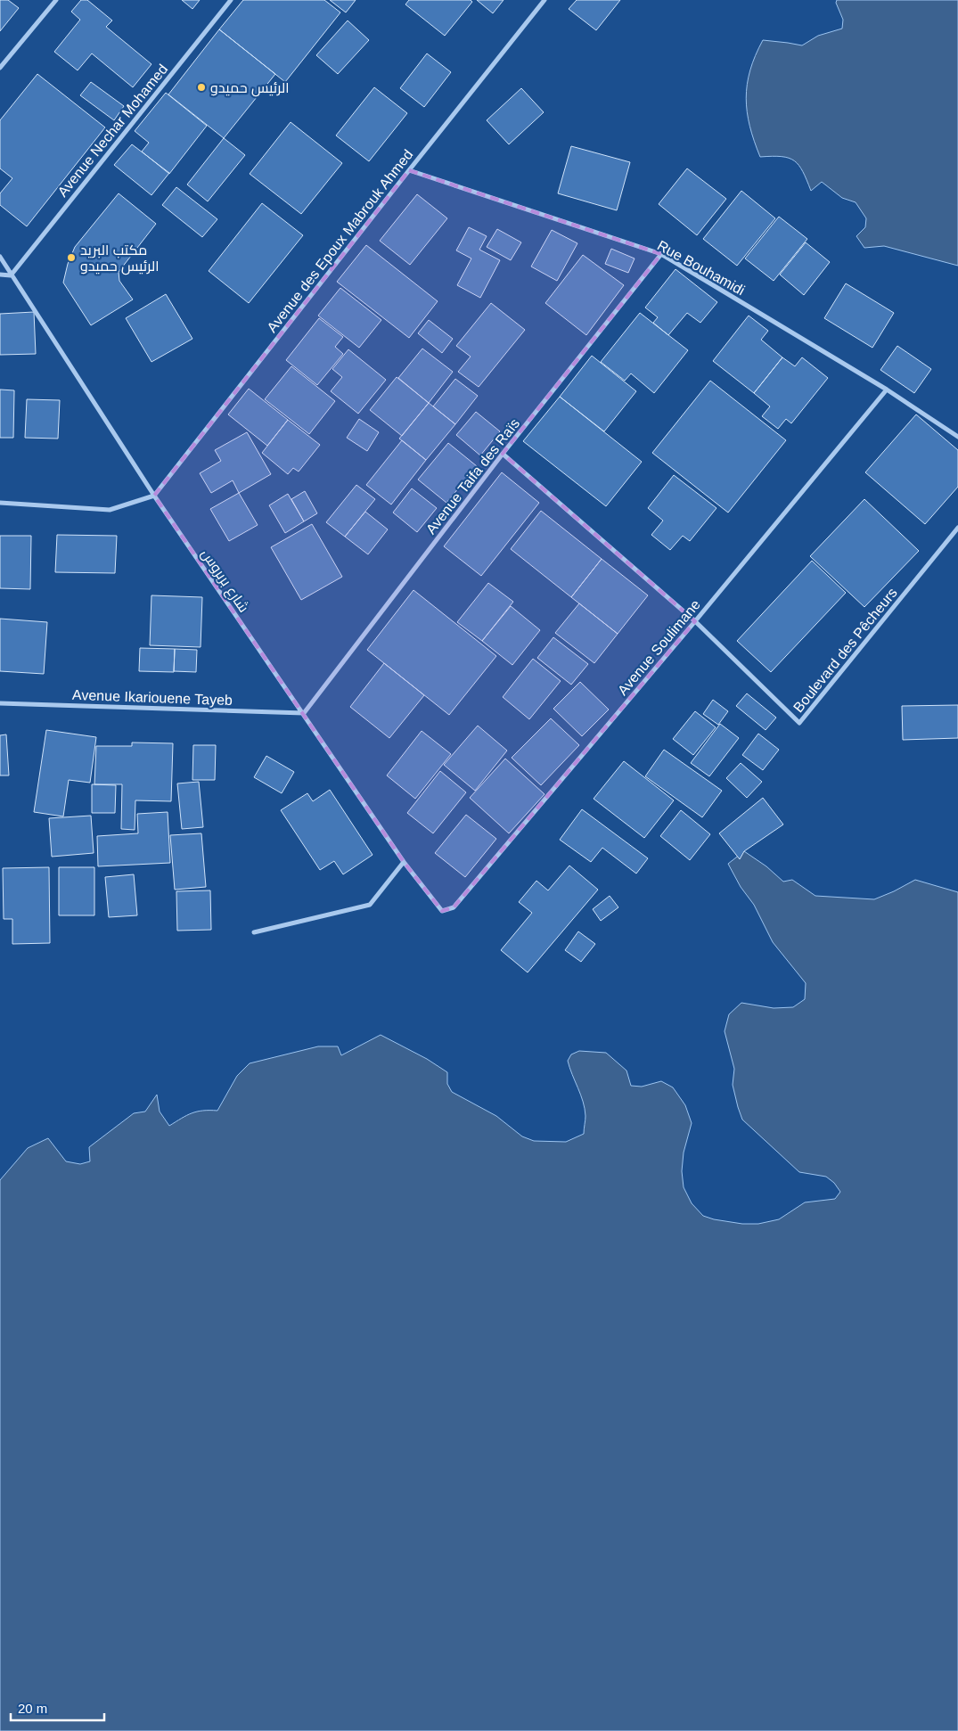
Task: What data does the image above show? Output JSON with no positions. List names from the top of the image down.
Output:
{
  "streets": {
    "street": [
      "Avenue Nechar Mohamed",
      "Avenue des Epoux Mabrouk Ahmed",
      "Rue Bouhamidi",
      "Avenue Taifa des Raïs",
      "شارع بربروس",
      "Avenue Soulimane",
      "Boulevard des Pêcheurs",
      "Avenue Ikariouene Tayeb"
    ]
  },
  "crossings": [
    ["Avenue Nechar Mohamed", "شارع بربروس"],
    ["Avenue des Epoux Mabrouk Ahmed", "Rue Bouhamidi"],
    ["Avenue des Epoux Mabrouk Ahmed", "شارع بربروس"],
    ["Rue Bouhamidi", "Avenue Taifa des Raïs"],
    ["Rue Bouhamidi", "Avenue Soulimane"],
    ["Avenue Taifa des Raïs", "شارع بربروس"],
    ["Avenue Taifa des Raïs", "Boulevard des Pêcheurs"],
    ["Avenue Taifa des Raïs", "Avenue Ikariouene Tayeb"],
    ["شارع بربروس", "Avenue Soulimane"],
    ["شارع بربروس", "Avenue Ikariouene Tayeb"],
    ["Avenue Soulimane", "Boulevard des Pêcheurs"]
  ],
  "places": ["الرئيس حميدو", "مكتب البريد الرئيس حميدو"],
  "scale_bar": "20 m"
}
